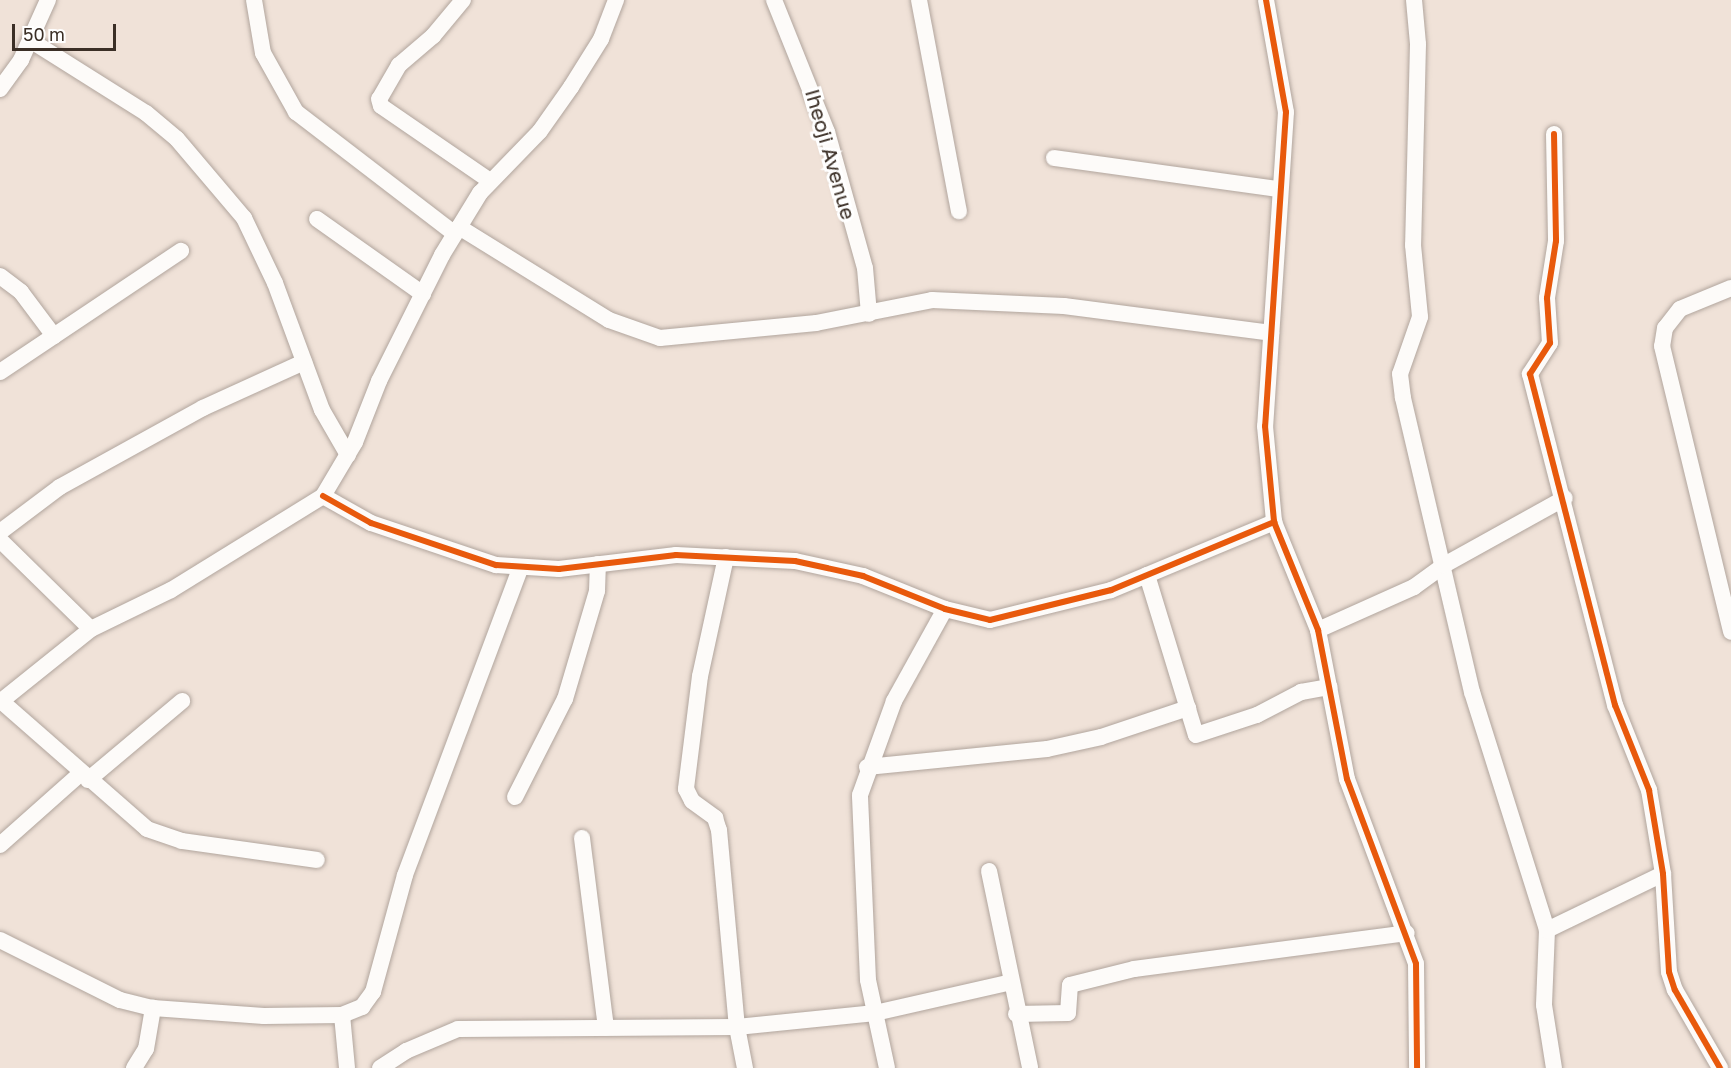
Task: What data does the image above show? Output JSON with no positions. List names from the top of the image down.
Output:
{
  "streets": {
    "street": ["Iheoji Avenue"]
  },
  "scale_bar": "50 m"
}
